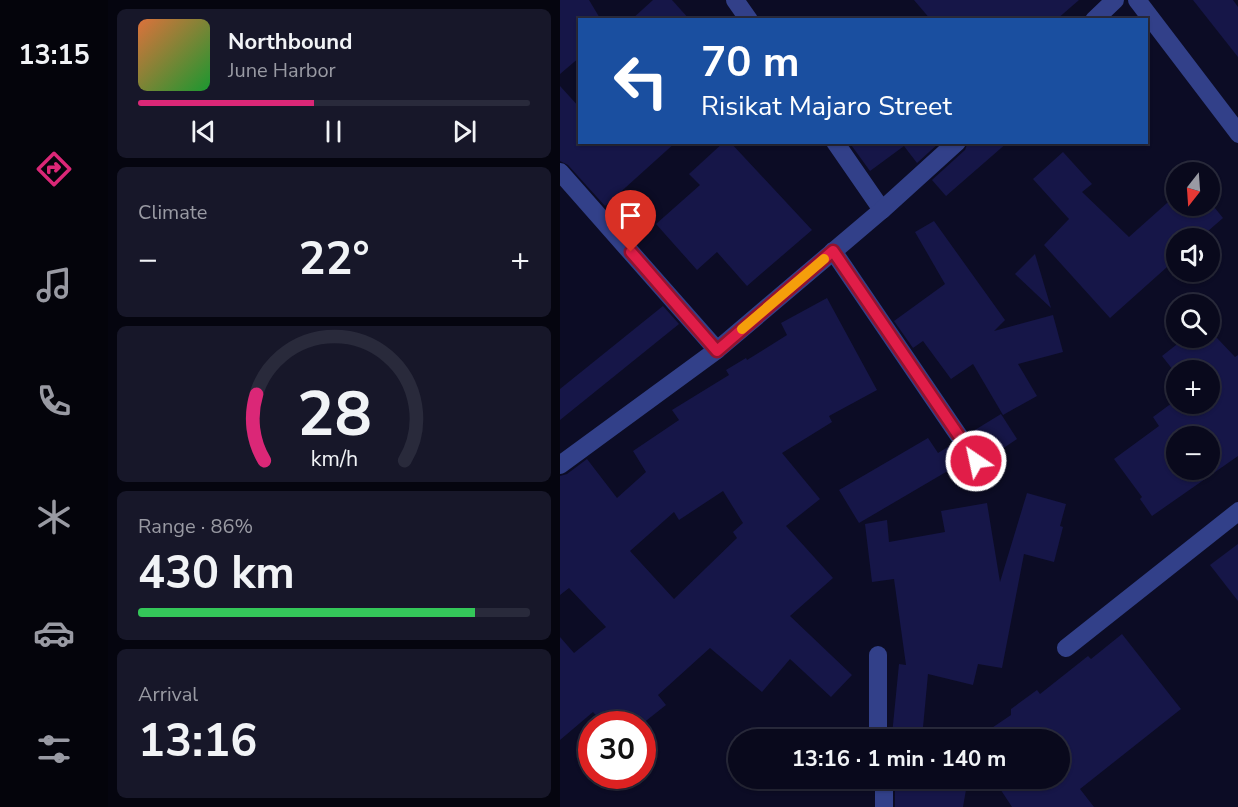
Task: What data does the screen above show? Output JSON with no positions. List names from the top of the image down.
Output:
{
  "north": "bottom",
  "page": {
    "tabs": "13:15",
    "turn": ["70 m", "Risikat Majaro Street"],
    "song": ["Northbound", "June Harbor"],
    "map_buttons": ["+", "−"],
    "tile": [
      "Climate",
      ["Range · 86%", "430 km"],
      ["Arrival", "13:16"]
    ],
    "heat": ["−", "22°", "+"],
    "limit": "30",
    "trip": "13:16 · 1 min · 140 m",
    "gauge": ["28", "km/h"]
  }
}
